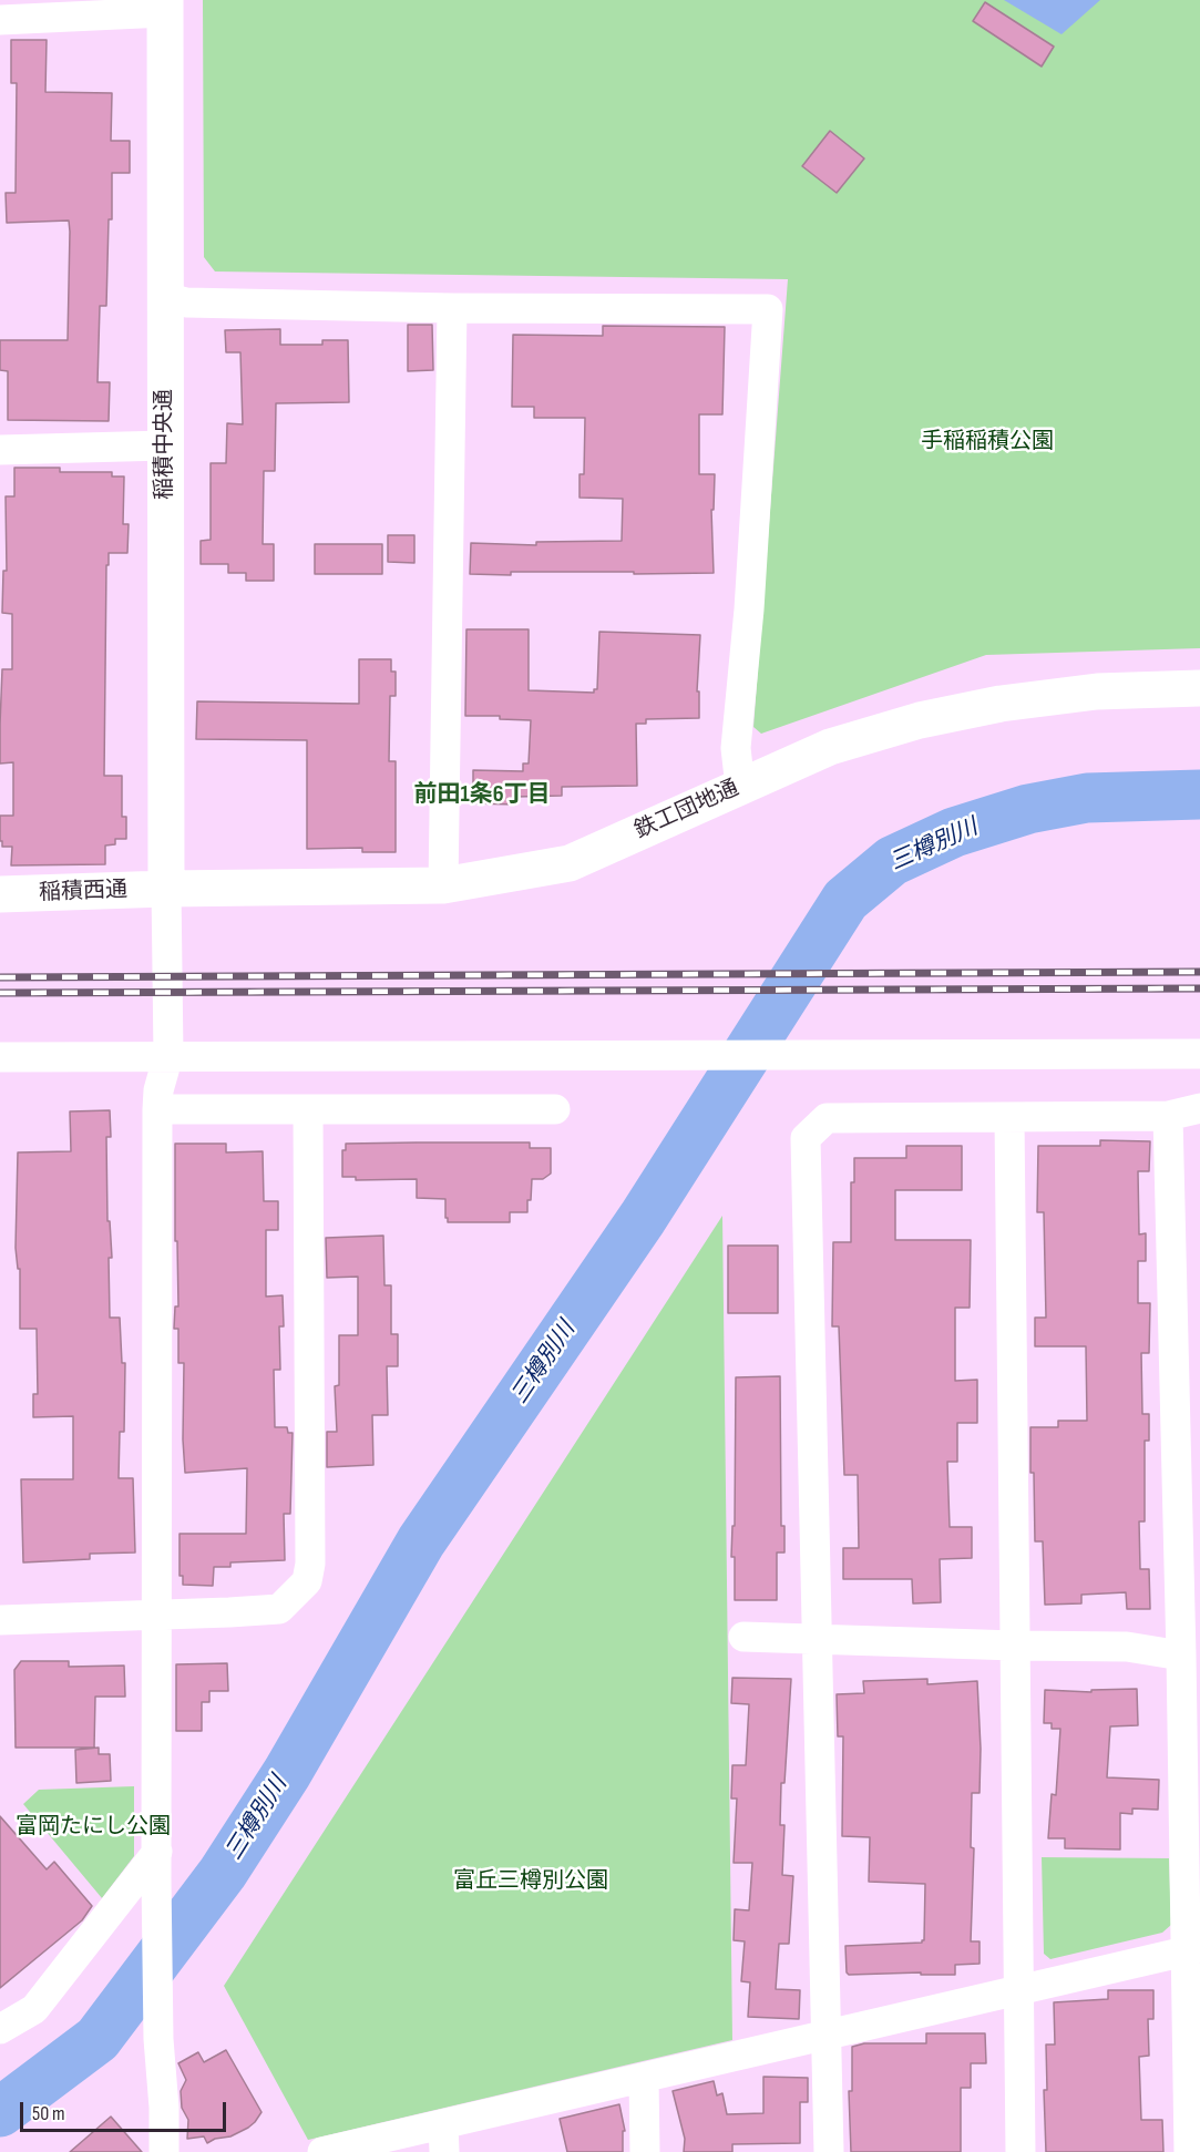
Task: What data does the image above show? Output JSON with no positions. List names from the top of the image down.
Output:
{
  "streets": {
    "street": ["稲積中央通", "鉄工団地通", "稲積西通"]
  },
  "crossings": [
    ["稲積中央通", "鉄工団地通"],
    ["稲積中央通", "稲積西通"],
    ["鉄工団地通", "稲積西通"]
  ],
  "districts": ["前田1条6丁目"],
  "water": ["三樽別川"],
  "parks": ["手稲稲積公園", "富岡たにし公園", "富丘三樽別公園"],
  "scale_bar": "50 m"
}
